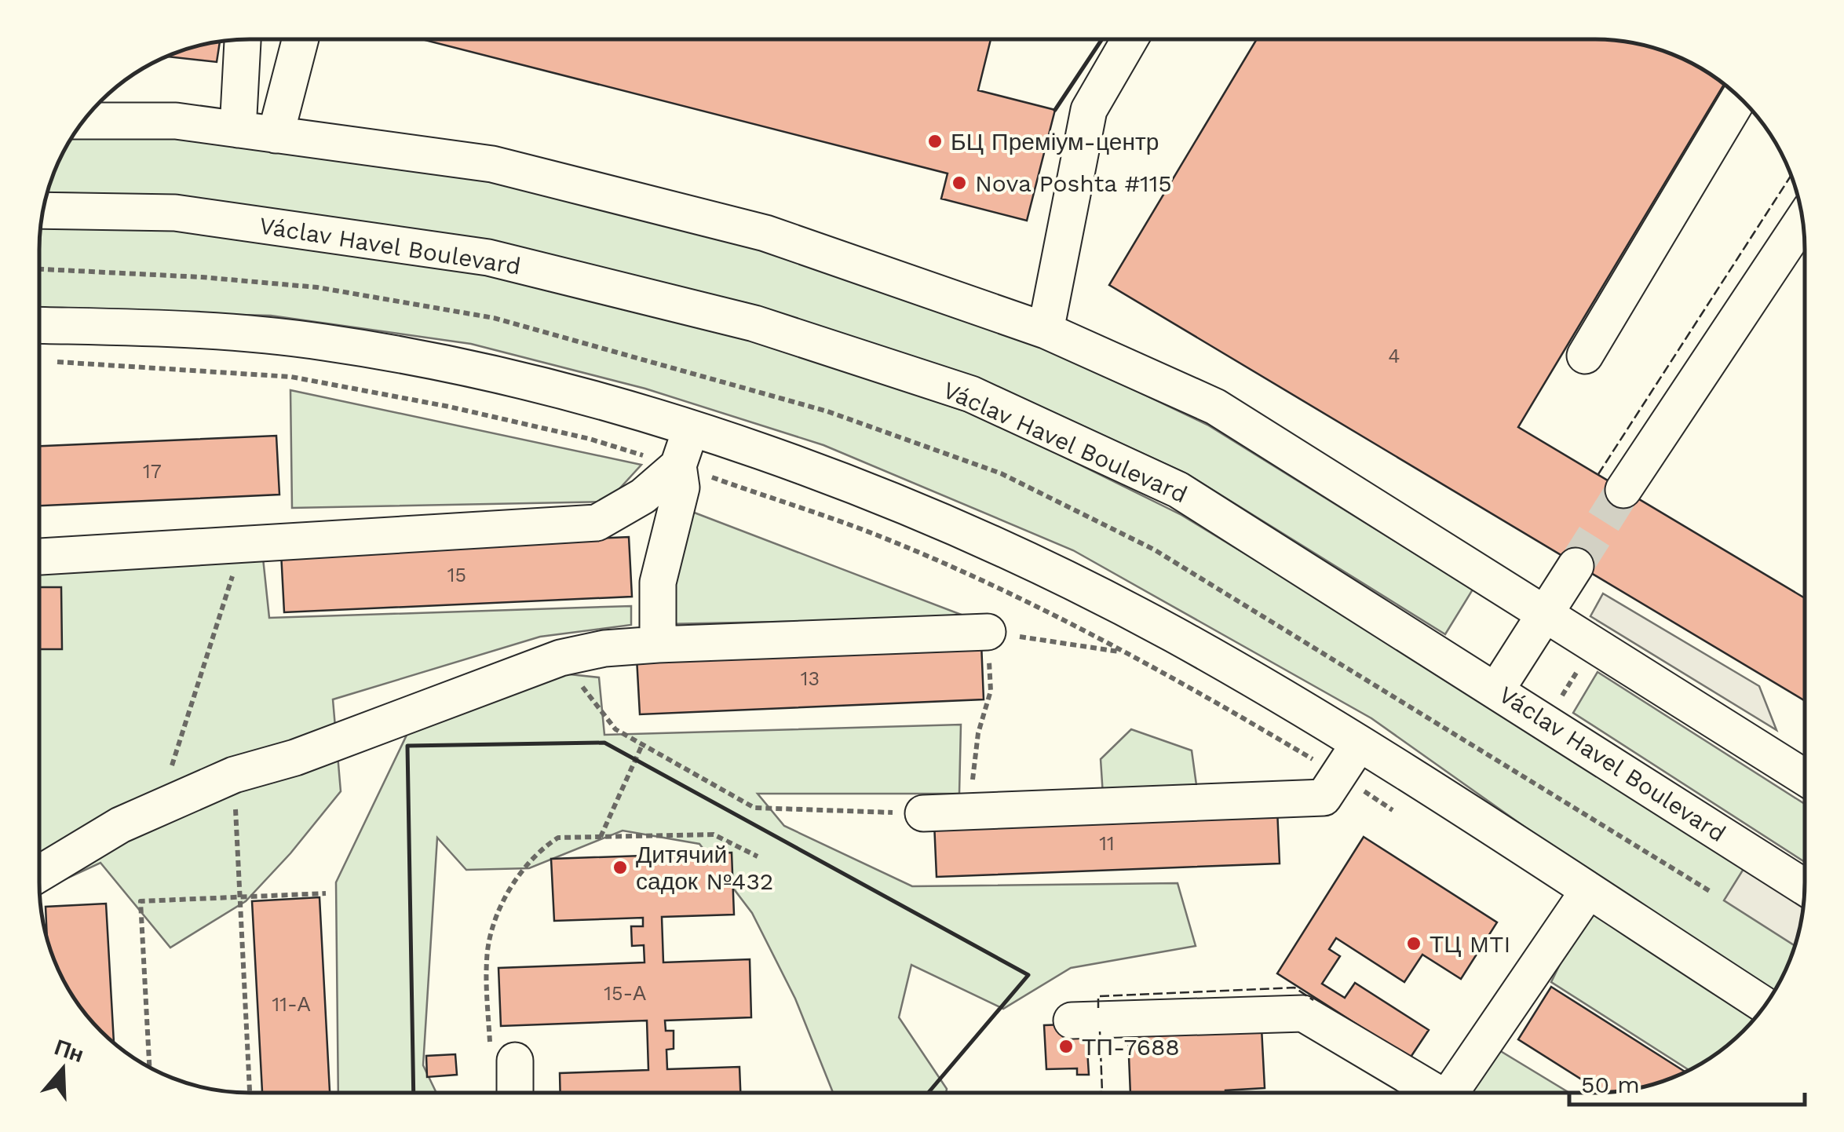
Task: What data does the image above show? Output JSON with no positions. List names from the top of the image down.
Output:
{
  "streets": {
    "street": ["Václav Havel Boulevard"]
  },
  "places": [
    "БЦ Преміум-центр",
    "Nova Poshta #115",
    "Дитячий садок №432",
    "ТЦ MTI",
    "ТП-7688"
  ],
  "house_numbers": [
    "4",
    "17",
    "15",
    "13",
    "11",
    "15-А",
    "11-А"
  ],
  "scale_bar": "50 m",
  "north": "top"
}
